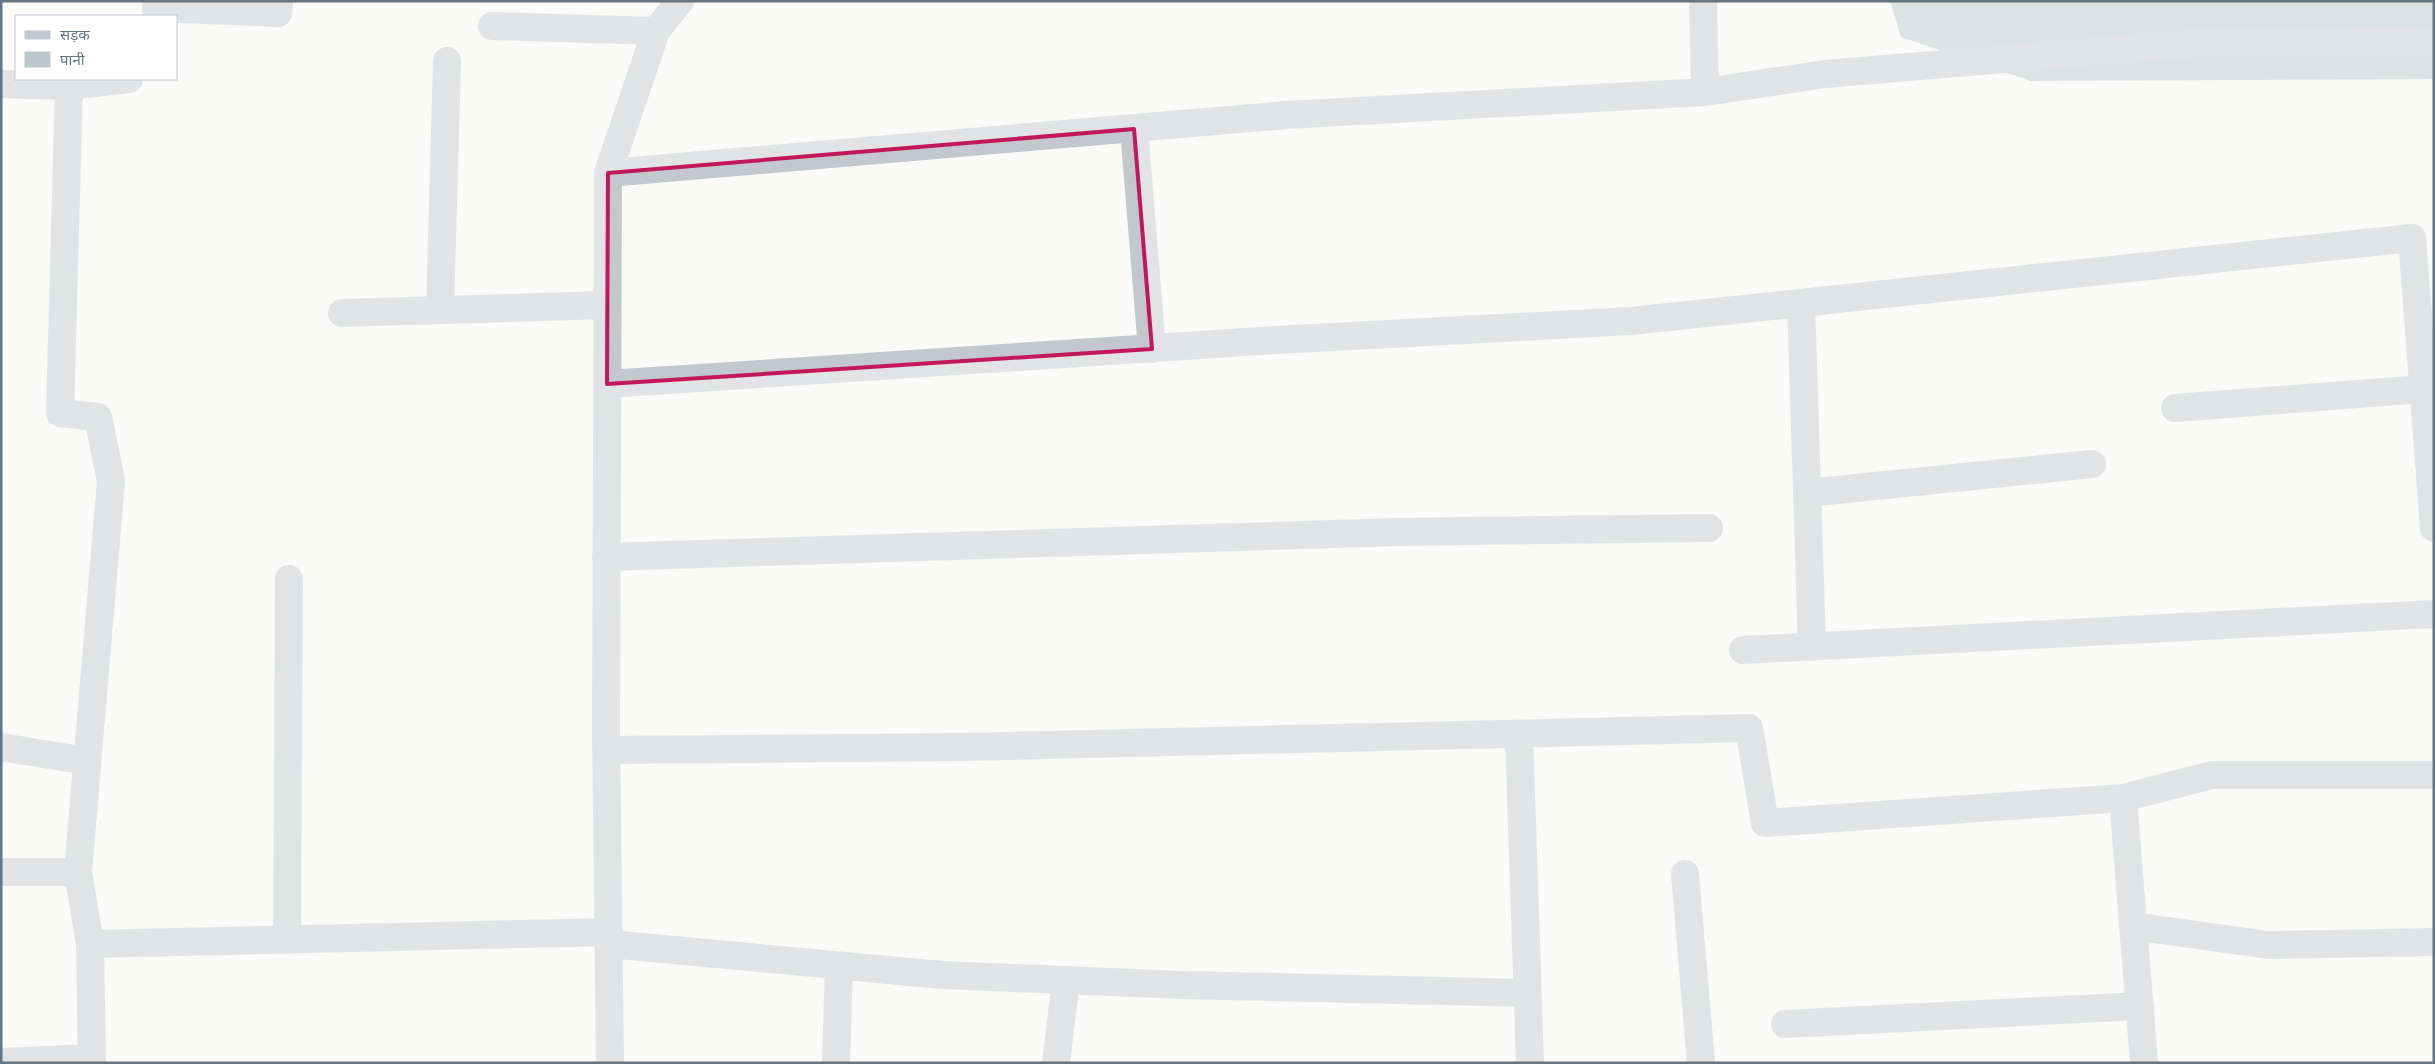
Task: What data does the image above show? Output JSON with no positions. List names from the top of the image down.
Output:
{
  "legend": ["सड़क", "पानी"]
}
